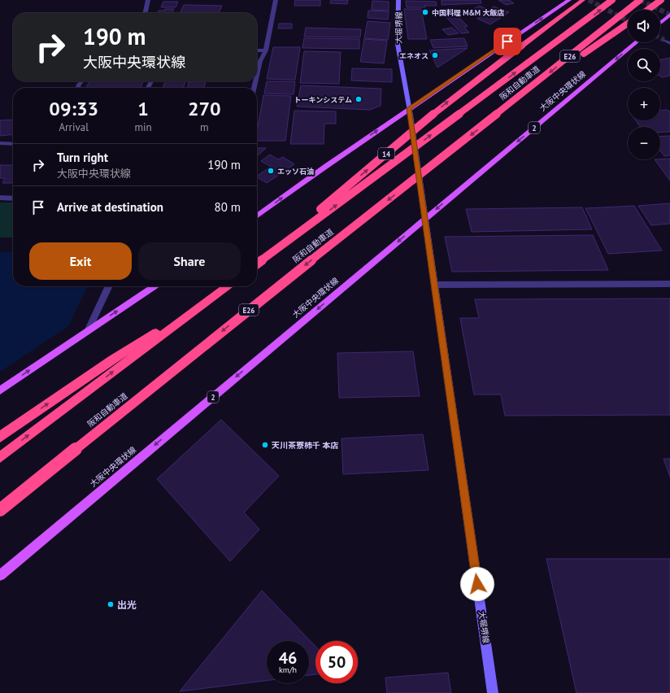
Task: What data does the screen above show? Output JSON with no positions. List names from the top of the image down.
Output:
{
  "streets": {
    "highway": ["E26", "阪和自動車道", "14"],
    "main road": ["大堀堺線", "大阪中央環状線", "2"]
  },
  "crossings": [
    ["大堀堺線", "大阪中央環状線"],
    ["E26", "阪和自動車道"]
  ],
  "one_way": ["大阪中央環状線"],
  "places": [
    "中国料理 M&M 大飯店",
    "エネオス",
    "トーキンシステム",
    "エッソ石油",
    "天川茶寮柿千 本店",
    "出光"
  ],
  "page": {
    "map_buttons": ["+", "−"],
    "turn": ["190 m", "大阪中央環状線"],
    "eta": [
      "09:33",
      "Arrival",
      "1",
      "min",
      "270",
      "m"
    ],
    "list": [
      {
        "name": "Turn right",
        "note": "大阪中央環状線",
        "value": "190 m"
      },
      {
        "name": "Arrive at destination",
        "value": "80 m"
      }
    ],
    "buttons": ["Exit", "Share"],
    "speed": "46 km/h",
    "limit": "50"
  }
}
